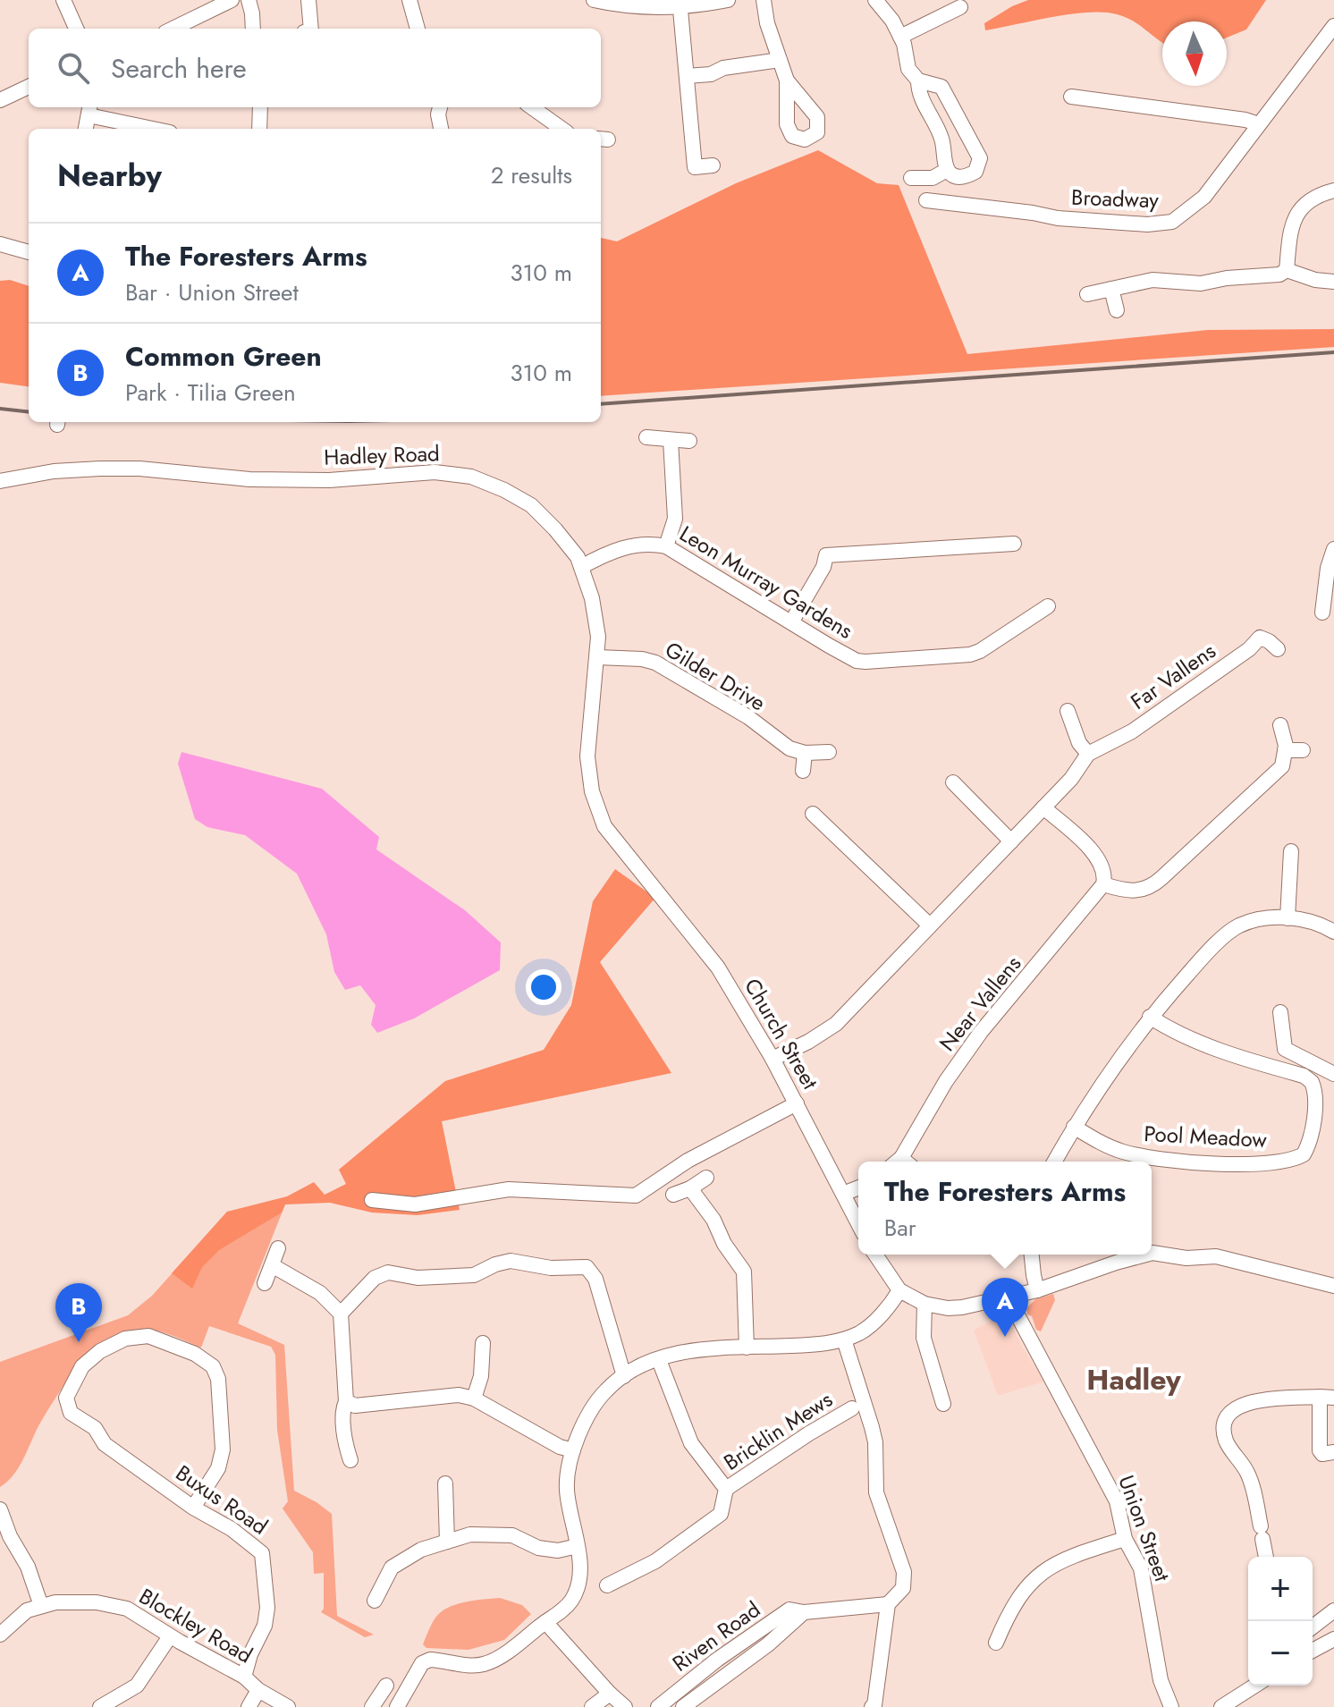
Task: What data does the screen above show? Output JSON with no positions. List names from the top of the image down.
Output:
{
  "streets": {
    "street": [
      "Broadway",
      "Hadley Road",
      "Leon Murray Gardens",
      "Gilder Drive",
      "Far Vallens",
      "Near Vallens",
      "Church Street",
      "Pool Meadow",
      "Bricklin Mews",
      "Buxus Road",
      "Union Street",
      "Blockley Road",
      "Riven Road"
    ]
  },
  "crossings": [
    ["Hadley Road", "Leon Murray Gardens"],
    ["Hadley Road", "Gilder Drive"],
    ["Hadley Road", "Church Street"],
    ["Far Vallens", "Church Street"],
    ["Buxus Road", "Blockley Road"]
  ],
  "districts": ["Hadley"],
  "north": "bottom",
  "page": {
    "search": "Search here",
    "heading": ["Nearby", "2 results"],
    "list": [
      {
        "mark": "A",
        "name": "The Foresters Arms",
        "note": "Bar · Union Street",
        "value": "310 m"
      },
      {
        "mark": "B",
        "name": "Common Green",
        "note": "Park · Tilia Green",
        "value": "310 m"
      }
    ],
    "popup": ["The Foresters Arms", "Bar"],
    "pins": ["A", "B"],
    "map_buttons": ["+", "−"]
  }
}
